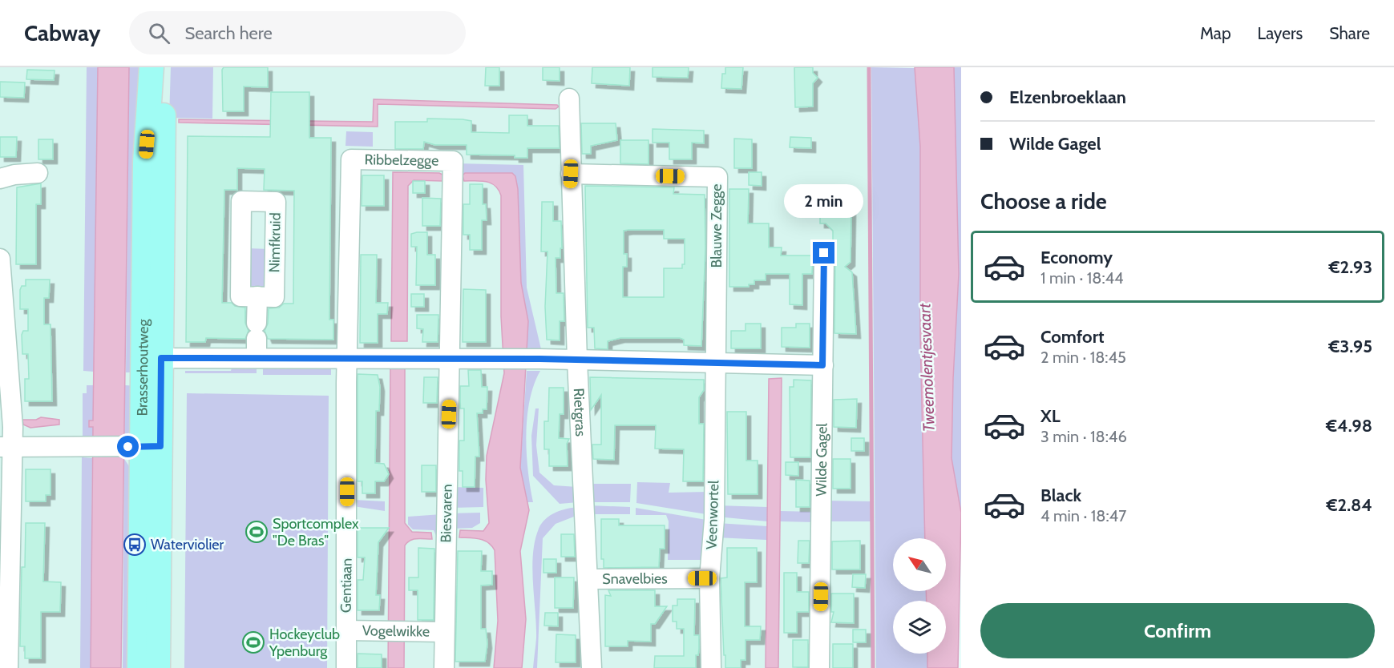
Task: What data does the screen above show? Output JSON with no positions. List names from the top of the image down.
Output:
{
  "streets": {
    "main road": ["Brasserhoutweg"],
    "street": [
      "Ribbelzegge",
      "Blauwe Zegge",
      "Nimfkruid",
      "Rietgras",
      "Wilde Gagel",
      "Biesvaren",
      "Veenwortel",
      "Snavelbies",
      "Gentiaan",
      "Vogelwikke"
    ]
  },
  "crossings": [
    ["Ribbelzegge", "Biesvaren"],
    ["Ribbelzegge", "Gentiaan"],
    ["Blauwe Zegge", "Rietgras"],
    ["Blauwe Zegge", "Veenwortel"],
    ["Rietgras", "Snavelbies"],
    ["Biesvaren", "Vogelwikke"],
    ["Veenwortel", "Snavelbies"],
    ["Gentiaan", "Vogelwikke"]
  ],
  "water": ["Tweemolentjesvaart"],
  "places": {
    "sports": ["Sportcomplex \"De Bras\"", "Hockeyclub Ypenburg"],
    "bus stop": ["Waterviolier"]
  },
  "north": "top left",
  "page": {
    "header": "Cabway",
    "search": "Search here",
    "nav": ["Map", "Layers", "Share"],
    "banner": ["Elzenbroeklaan", "Wilde Gagel"],
    "heading": "Choose a ride",
    "bubble": "2 min",
    "list": [
      {
        "name": "Economy",
        "note": "1 min · 18:44",
        "value": "€2.93"
      },
      {
        "name": "Comfort",
        "note": "2 min · 18:45",
        "value": "€3.95"
      },
      {
        "name": "XL",
        "note": "3 min · 18:46",
        "value": "€4.98"
      },
      {
        "name": "Black",
        "note": "4 min · 18:47",
        "value": "€2.84"
      }
    ],
    "buttons": "Confirm"
  }
}
